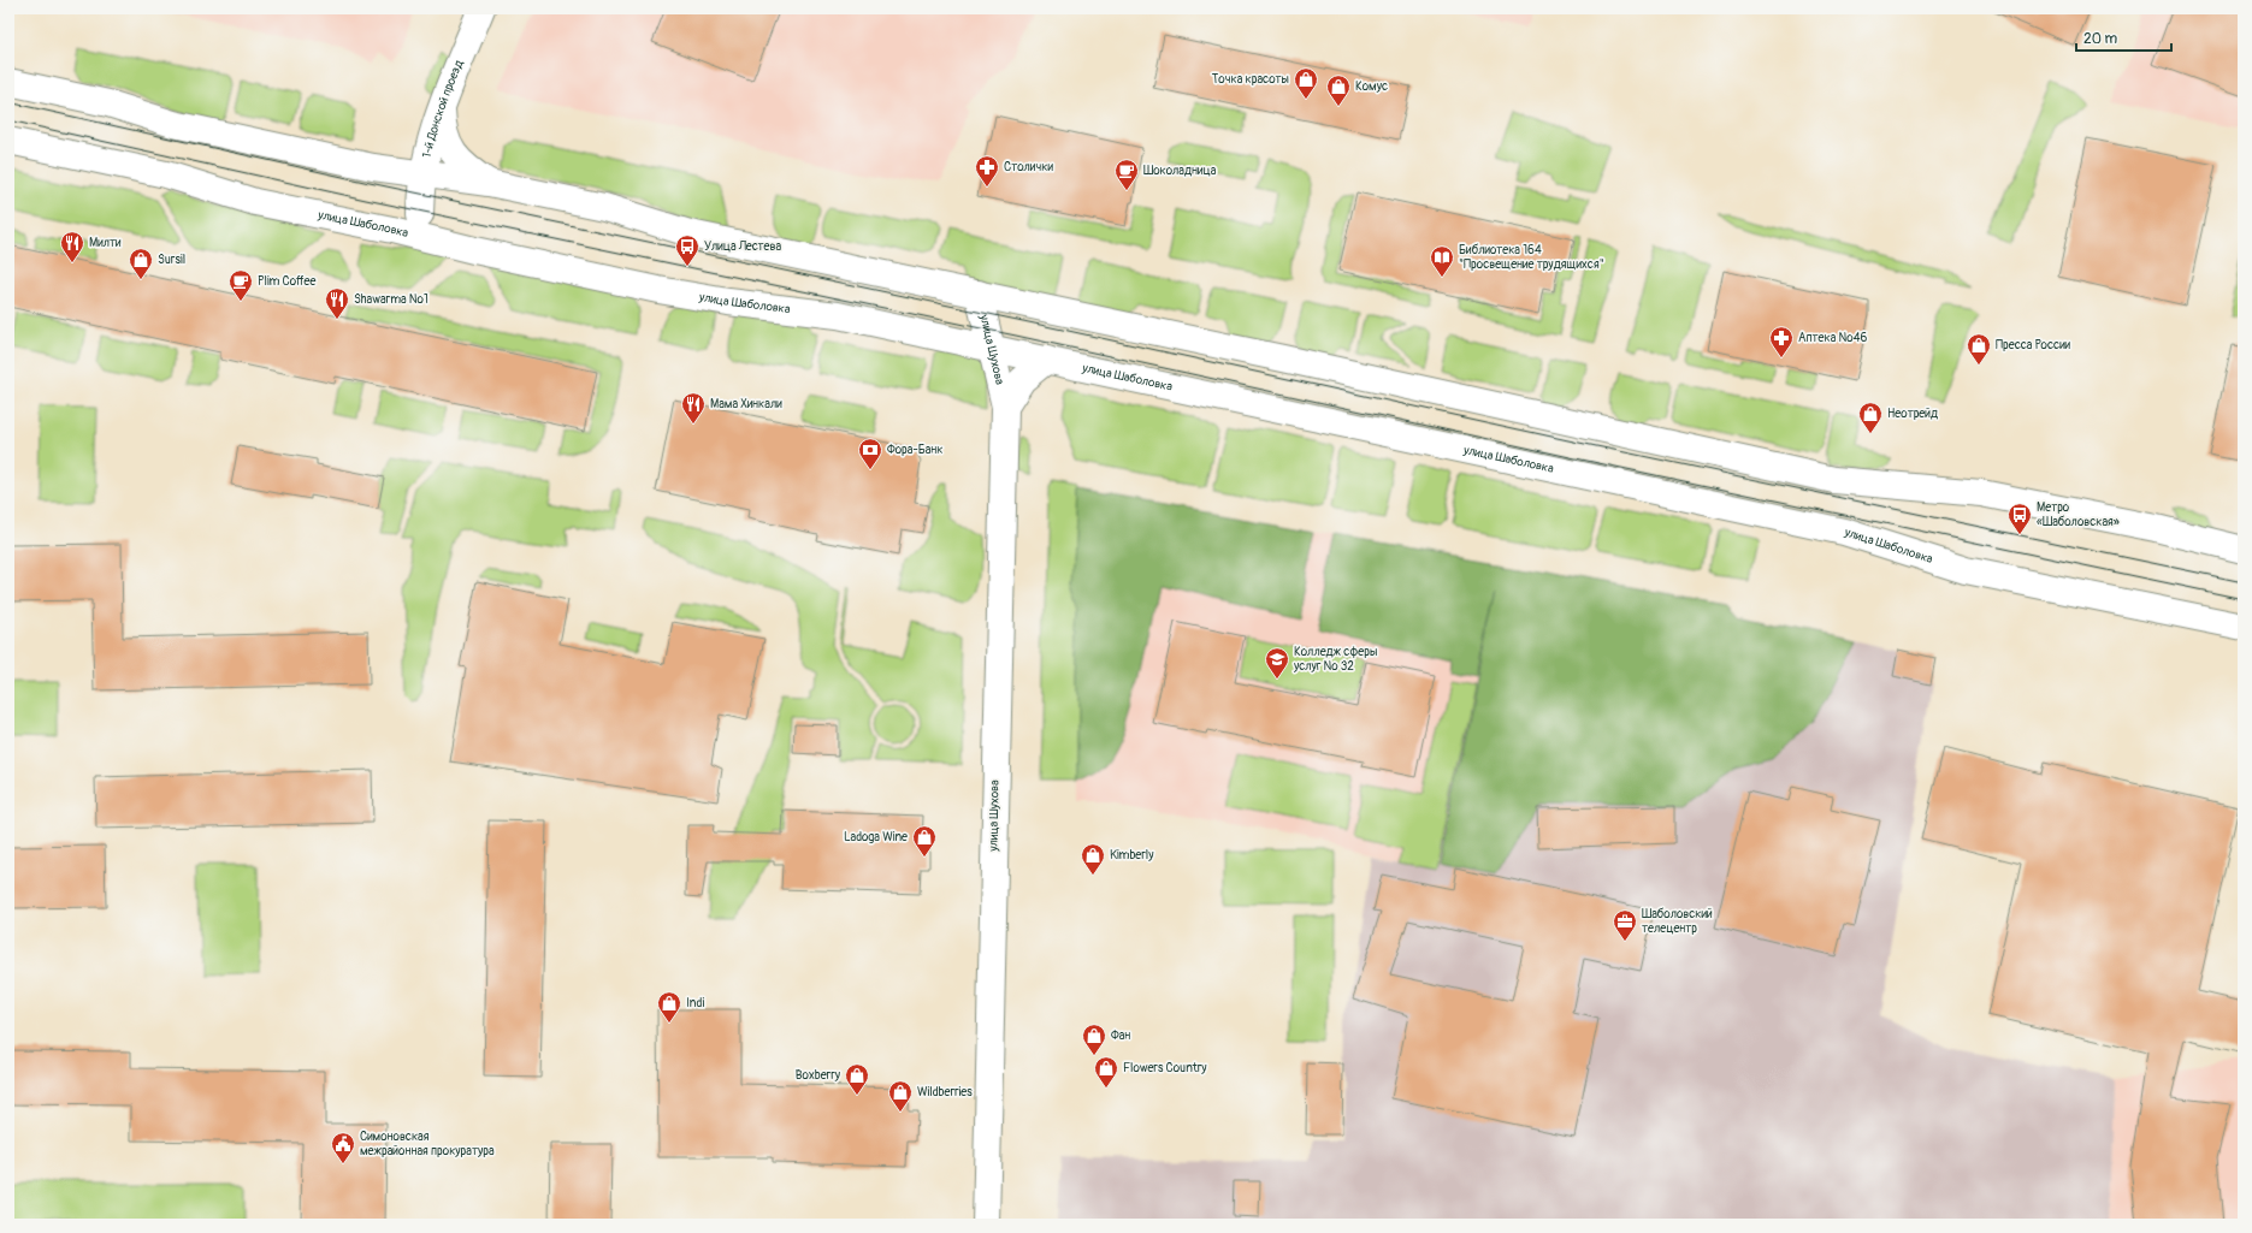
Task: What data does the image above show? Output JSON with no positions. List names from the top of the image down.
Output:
{
  "streets": {
    "main road": ["1-й Донской проезд", "улица Шаболовка", "улица Шухова"]
  },
  "crossings": [
    ["улица Шаболовка", "улица Шухова"]
  ],
  "places": {
    "shop": [
      "Точка красоты",
      "Комус",
      "Sursil",
      "Пресса России",
      "Неотрейд",
      "Ladoga Wine",
      "Kimberly",
      "Indi",
      "Фан",
      "Flowers Country",
      "Boxberry",
      "Wildberries"
    ],
    "pharmacy": ["Столички", "Аптека №46"],
    "cafe": ["Шоколадница", "Plim Coffee"],
    "restaurant": ["Милти", "Shawarma №1", "Мама Хинкали"],
    "bus stop": ["Улица Лестева", "Метро «Шаболовская»"],
    "library": ["Библиотека 164 \"Просвещение трудящихся\""],
    "bank": ["Фора-Банк"],
    "school or university": ["Колледж сферы услуг № 32"],
    "office": ["Шаболовский телецентр"],
    "public building": ["Симоновская межрайонная прокуратура"]
  },
  "scale_bar": "20 m"
}
